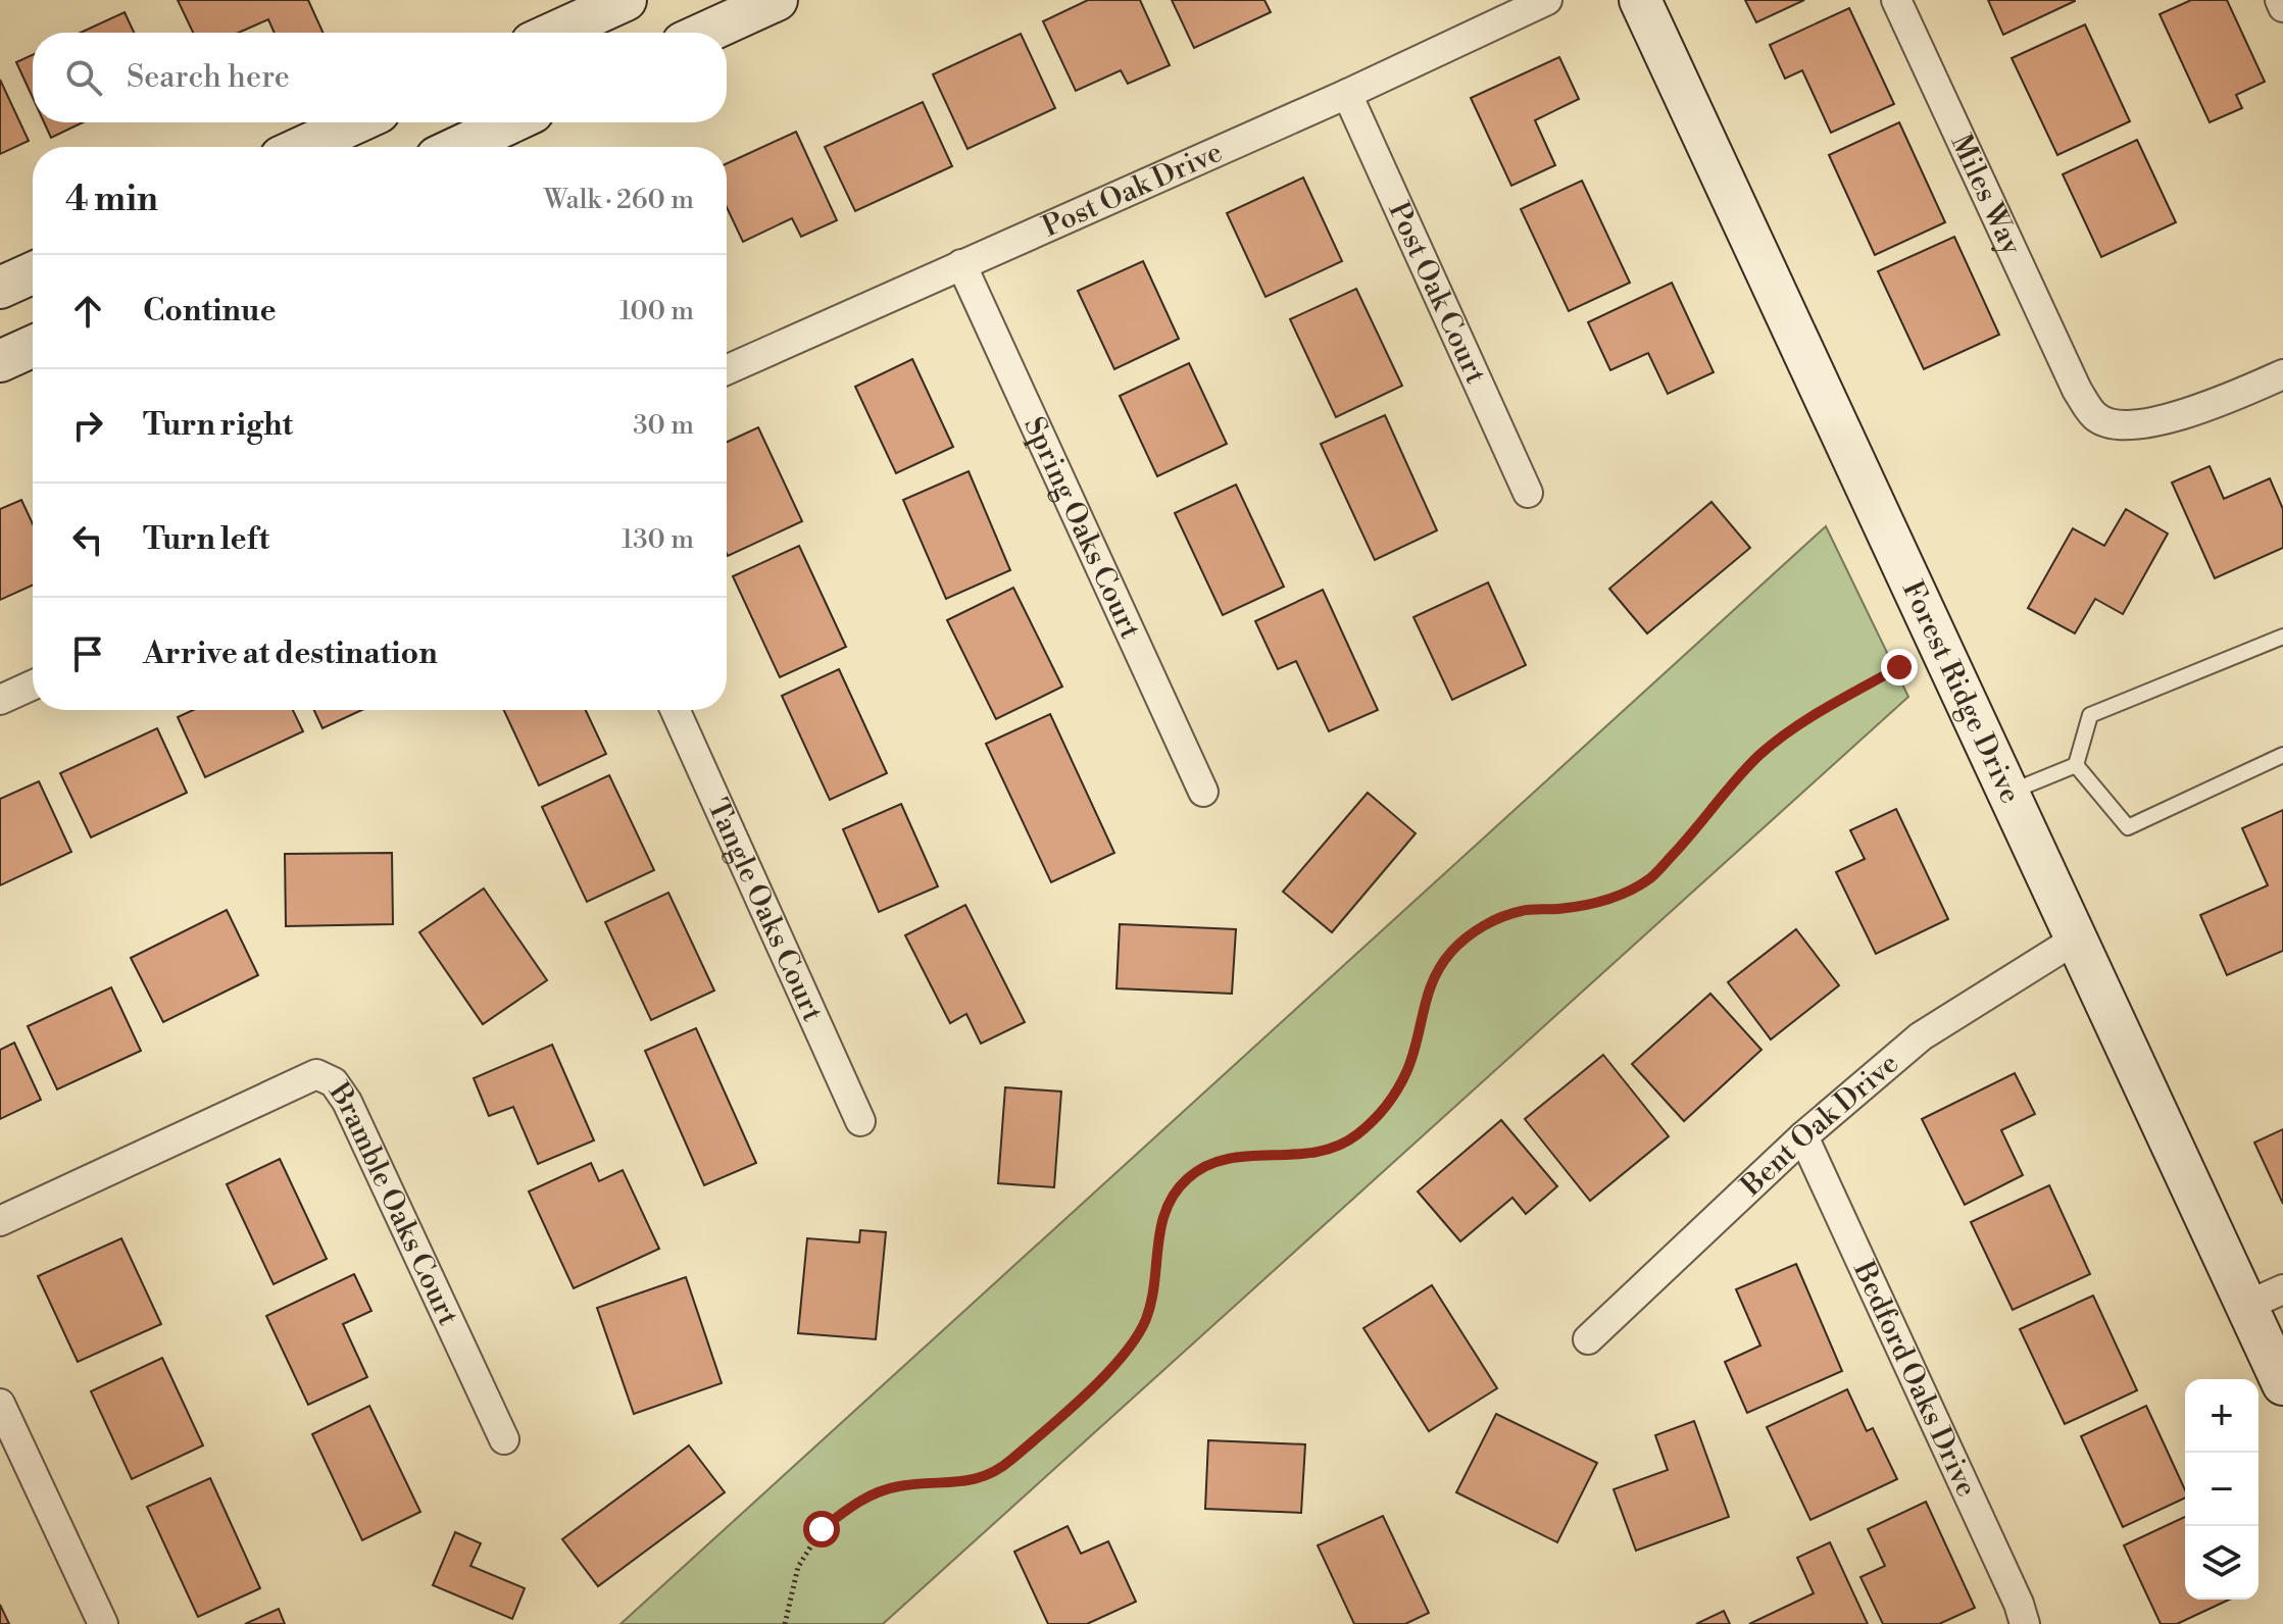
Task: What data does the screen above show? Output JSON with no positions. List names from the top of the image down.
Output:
{
  "streets": {
    "main road": ["Forest Ridge Drive"],
    "street": [
      "Post Oak Drive",
      "Miles Way",
      "Post Oak Court",
      "Spring Oaks Court",
      "Tangle Oaks Court",
      "Bent Oak Drive",
      "Bramble Oaks Court",
      "Bedford Oaks Drive"
    ]
  },
  "crossings": [
    ["Post Oak Drive", "Post Oak Court"],
    ["Post Oak Drive", "Spring Oaks Court"],
    ["Forest Ridge Drive", "Bent Oak Drive"],
    ["Bent Oak Drive", "Bedford Oaks Drive"]
  ],
  "page": {
    "search": "Search here",
    "heading": ["4 min", "Walk · 260 m"],
    "list": [
      ["Continue", "100 m"],
      ["Turn right", "30 m"],
      ["Turn left", "130 m"],
      "Arrive at destination"
    ],
    "map_buttons": ["+", "−"]
  }
}
